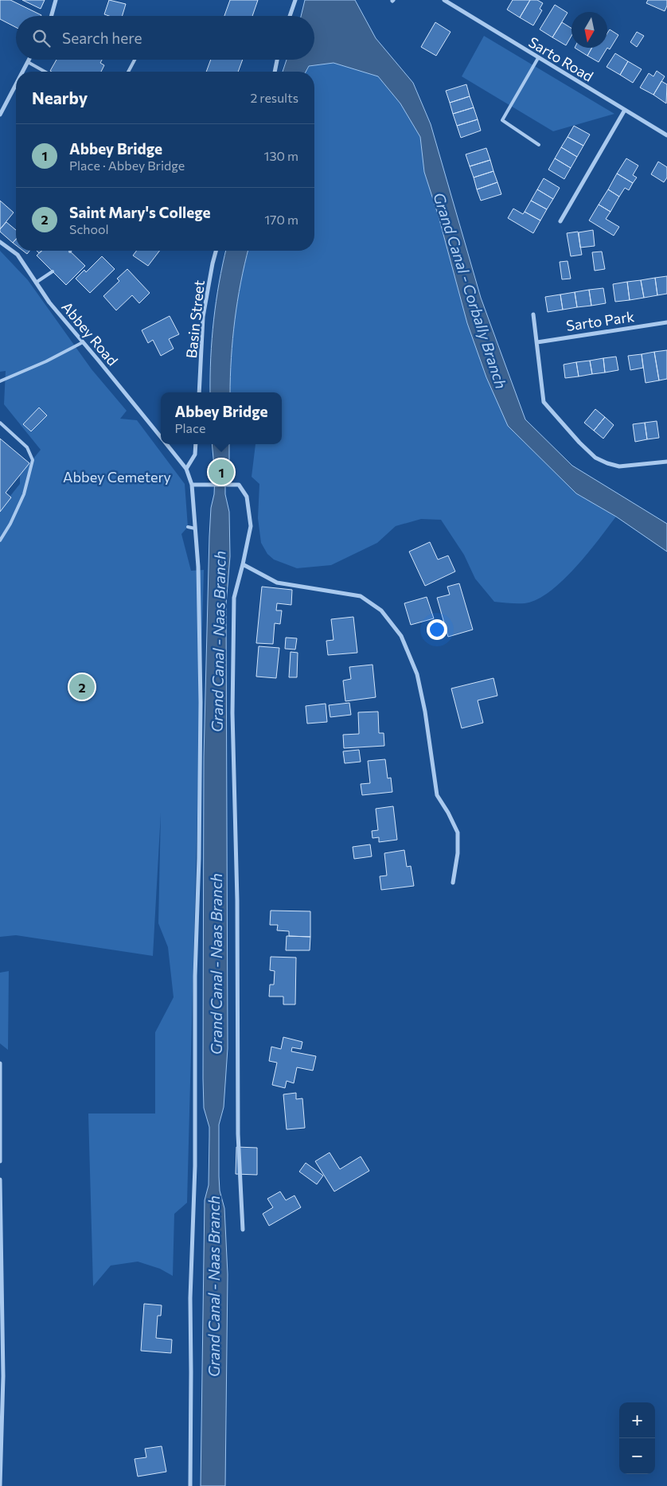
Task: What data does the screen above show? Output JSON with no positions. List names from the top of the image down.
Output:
{
  "streets": {
    "street": [
      "Sarto Road",
      "Basin Street",
      "Sarto Park",
      "Abbey Road"
    ]
  },
  "water": ["Grand Canal - Corbally Branch", "Grand Canal - Naas Branch"],
  "parks": ["Abbey Cemetery"],
  "north": "bottom",
  "page": {
    "search": "Search here",
    "heading": ["Nearby", "2 results"],
    "list": [
      {
        "mark": "1",
        "name": "Abbey Bridge",
        "note": "Place · Abbey Bridge",
        "value": "130 m"
      },
      {
        "mark": "2",
        "name": "Saint Mary's College",
        "note": "School",
        "value": "170 m"
      }
    ],
    "popup": ["Abbey Bridge", "Place"],
    "pins": ["1", "2"],
    "map_buttons": ["+", "−"]
  }
}
